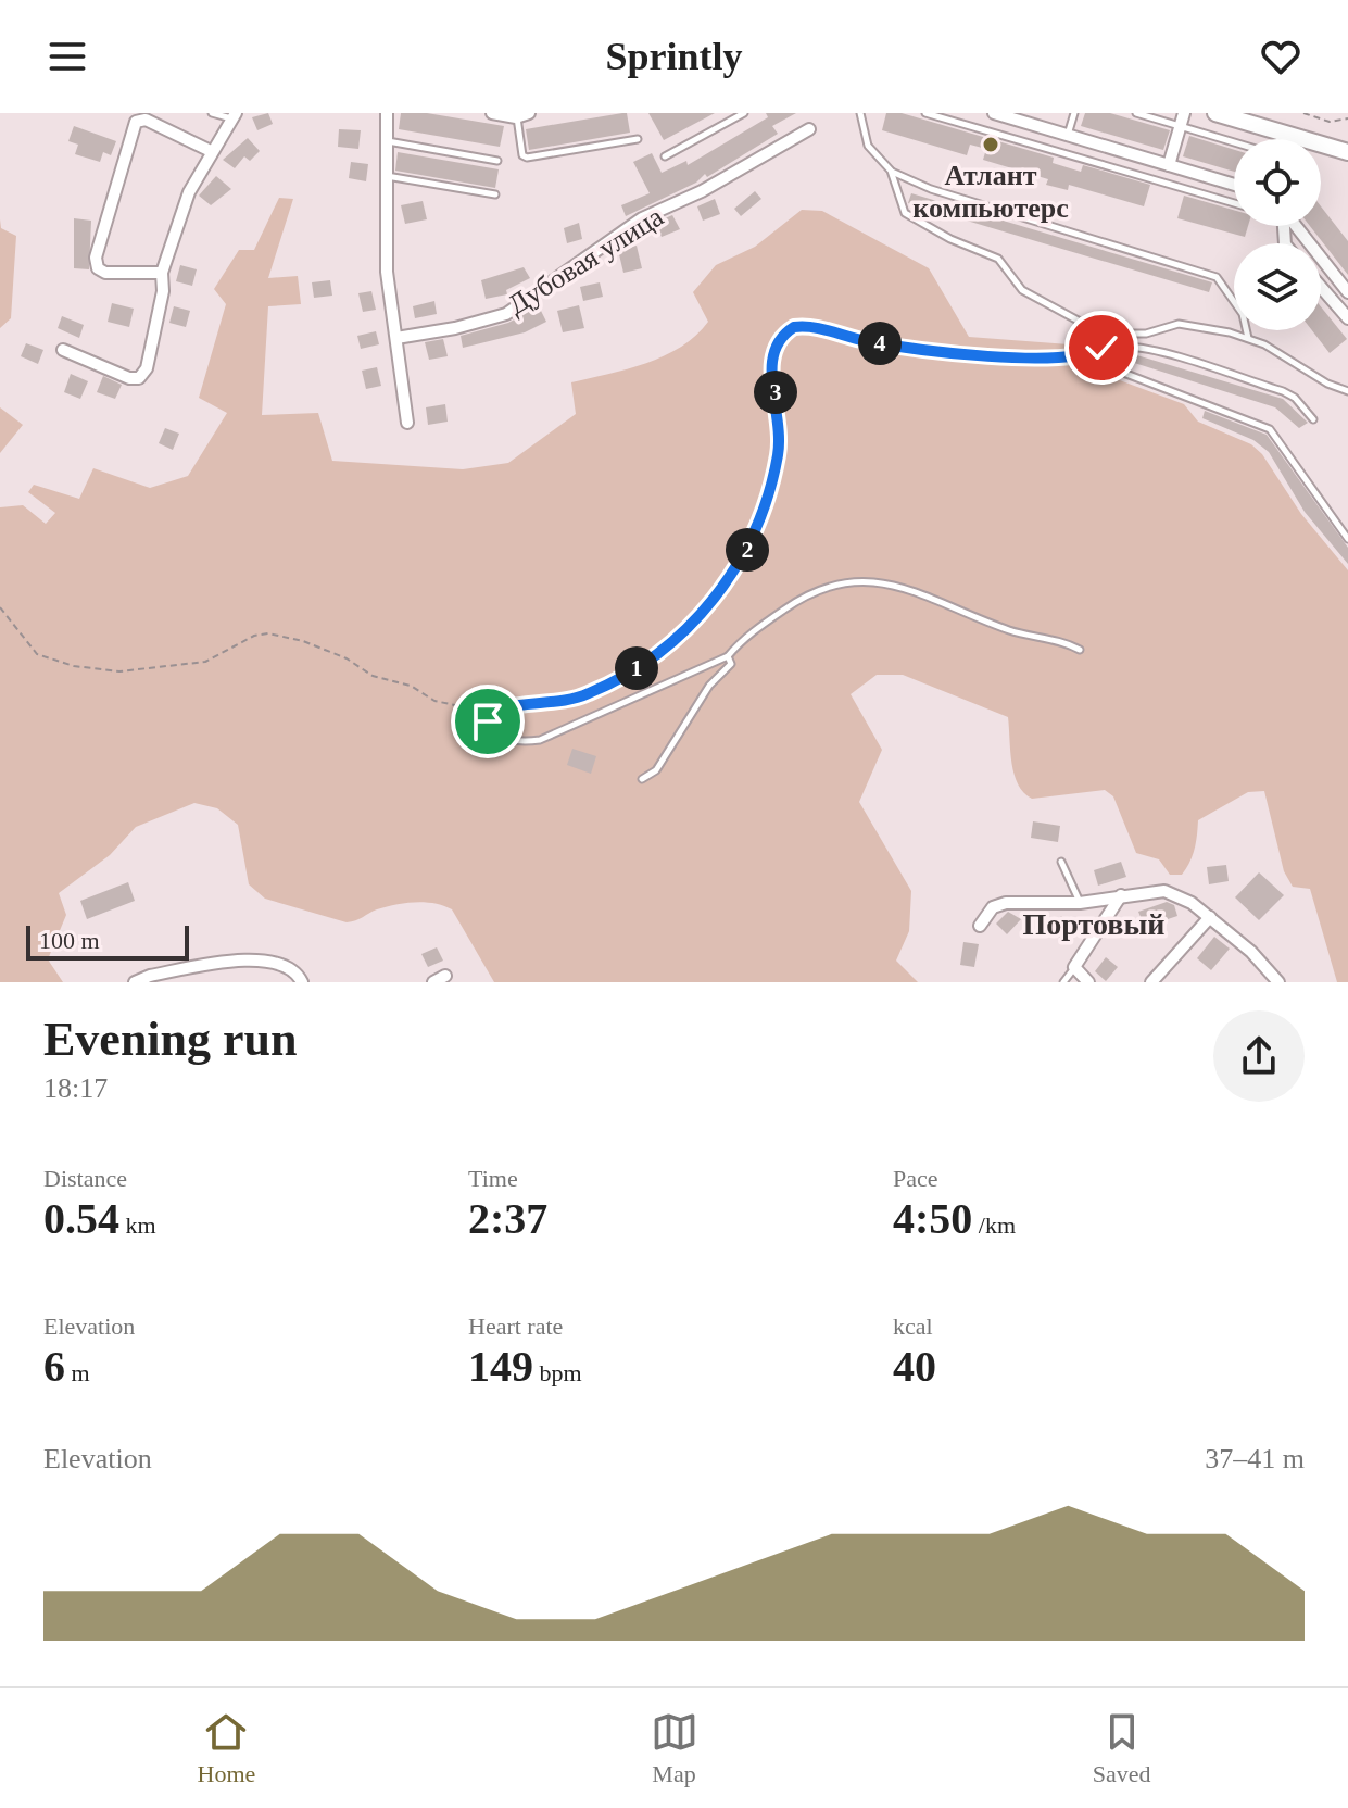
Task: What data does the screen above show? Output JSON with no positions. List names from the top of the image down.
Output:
{
  "streets": {
    "street": ["Дубовая улица"]
  },
  "districts": ["Портовый"],
  "places": ["Атлант компьютерс"],
  "scale_bar": "100 m",
  "page": {
    "header": "Sprintly",
    "pins": [
      "4",
      "3",
      "2",
      "1"
    ],
    "scale": "100 m",
    "heading": ["Evening run", "18:17"],
    "stats": [
      ["Distance", "0.54 km"],
      ["Time", "2:37"],
      ["Pace", "4:50 /km"],
      ["Elevation", "6 m"],
      ["Heart rate", "149 bpm"],
      ["kcal", "40"]
    ],
    "chart": ["Elevation", "37–41 m"],
    "tabs": ["Home", "Map", "Saved"]
  }
}
